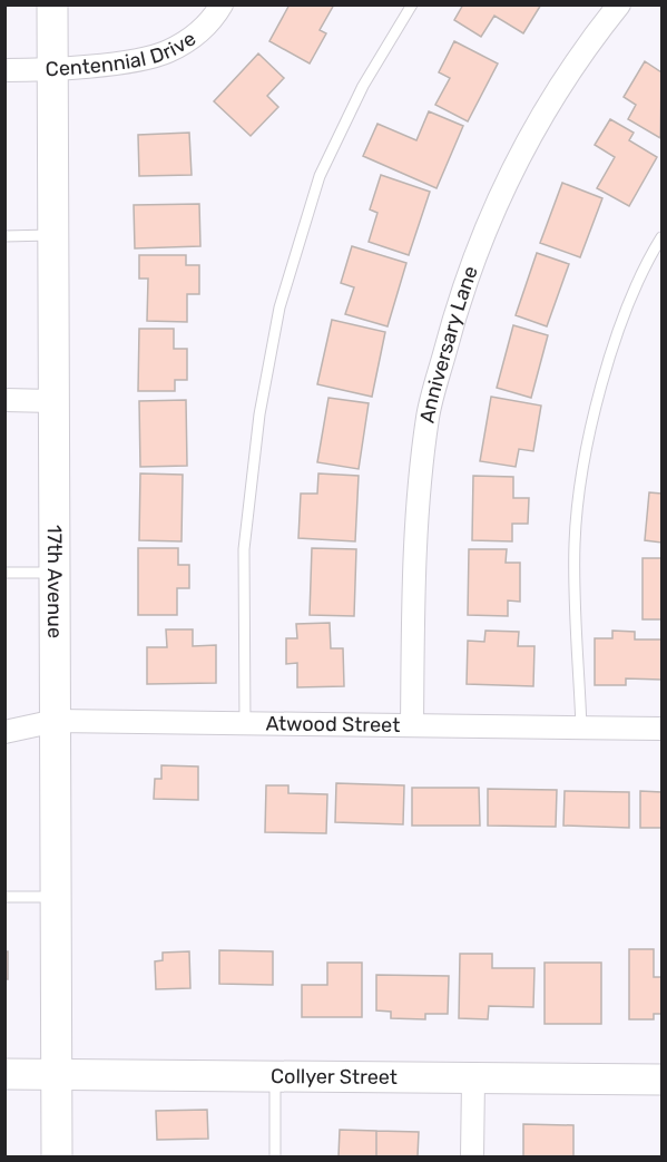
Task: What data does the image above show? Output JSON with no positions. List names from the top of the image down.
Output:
{
  "streets": {
    "main road": ["17th Avenue", "Collyer Street"],
    "street": ["Centennial Drive", "Anniversary Lane", "Atwood Street"]
  },
  "crossings": [
    ["Centennial Drive", "17th Avenue"],
    ["Anniversary Lane", "Atwood Street"],
    ["17th Avenue", "Atwood Street"],
    ["17th Avenue", "Collyer Street"]
  ]
}
